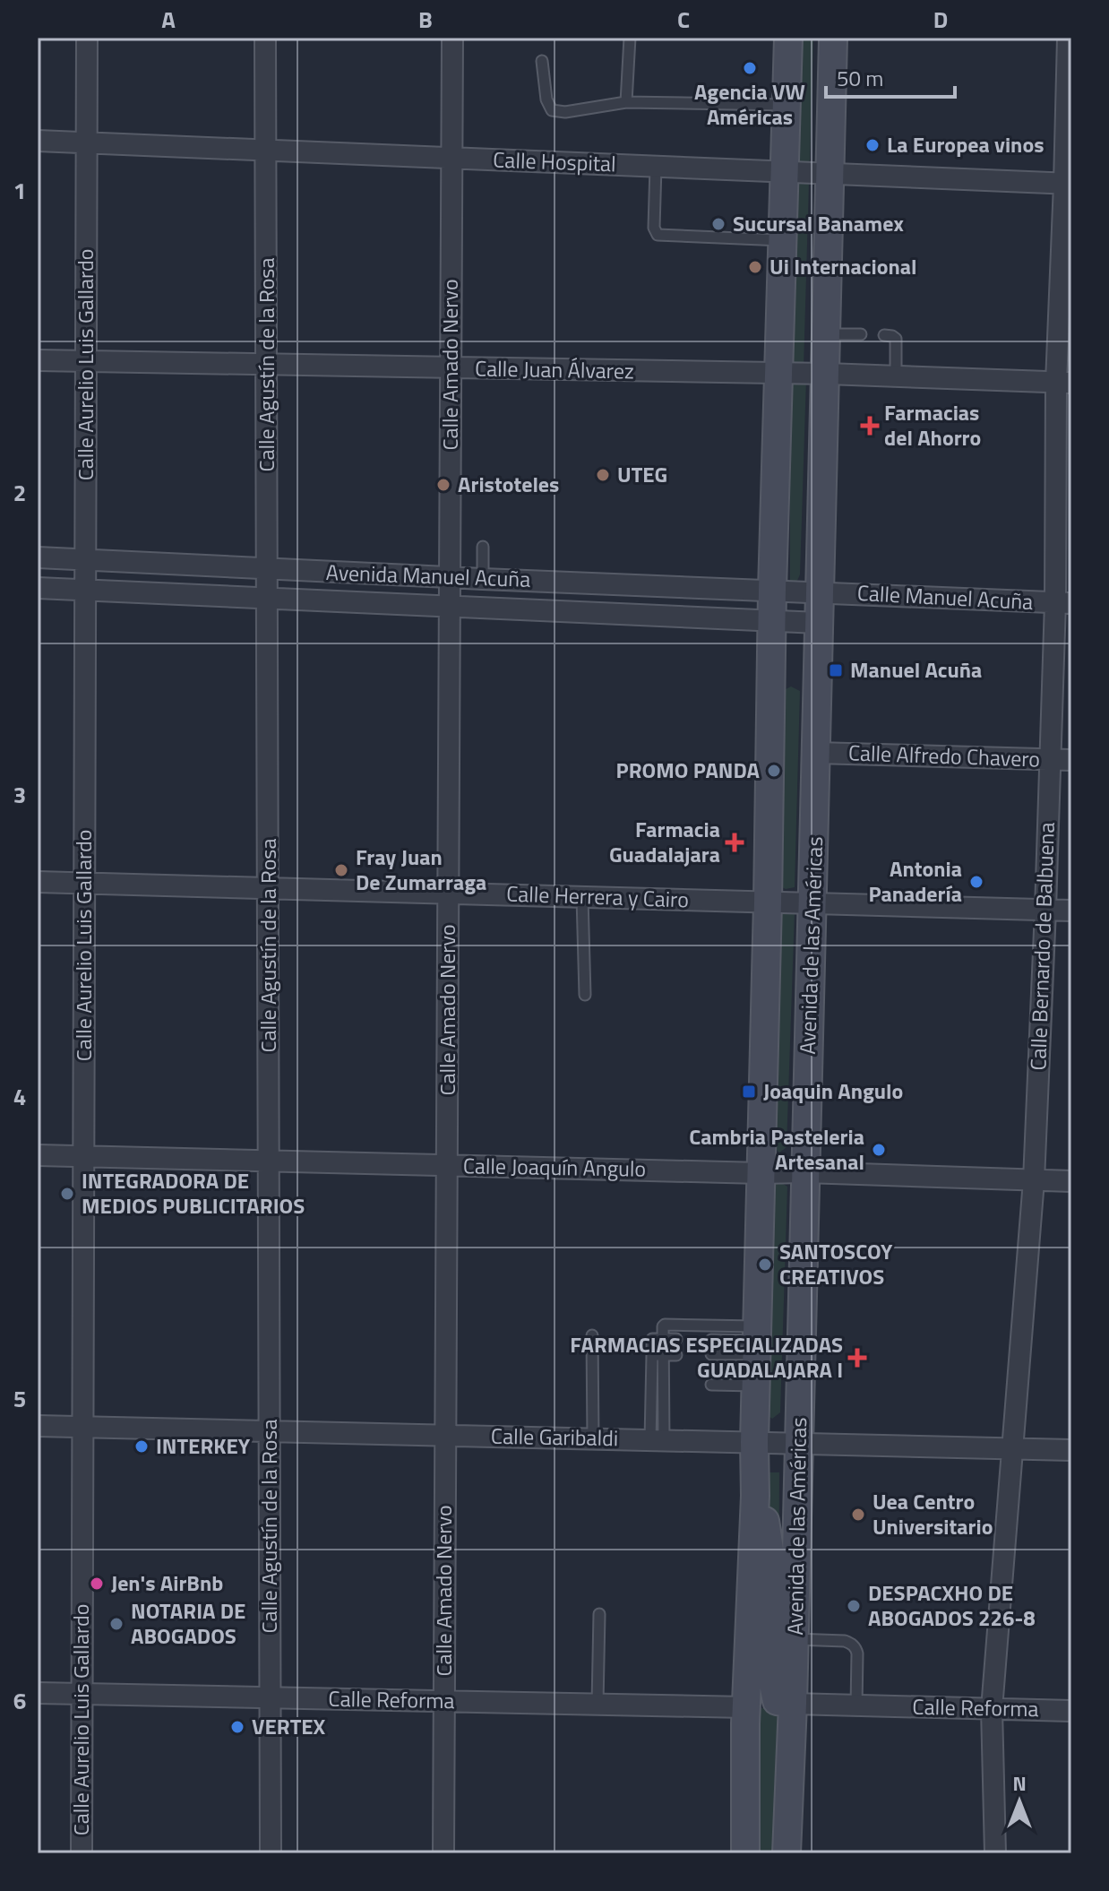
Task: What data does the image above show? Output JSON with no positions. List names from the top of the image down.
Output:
{
  "streets": {
    "main road": ["Avenida de las Américas"],
    "street": [
      "Calle Hospital",
      "Calle Aurelio Luis Gallardo",
      "Calle Agustín de la Rosa",
      "Calle Amado Nervo",
      "Calle Juan Álvarez",
      "Avenida Manuel Acuña",
      "Calle Manuel Acuña",
      "Calle Alfredo Chavero",
      "Calle Herrera y Cairo",
      "Calle Bernardo de Balbuena",
      "Calle Joaquín Angulo",
      "Calle Garibaldi",
      "Calle Reforma"
    ]
  },
  "crossings": [
    ["Calle Hospital", "Calle Aurelio Luis Gallardo"],
    ["Calle Hospital", "Calle Agustín de la Rosa"],
    ["Calle Hospital", "Calle Amado Nervo"],
    ["Calle Hospital", "Avenida de las Américas"],
    ["Calle Hospital", "Calle Bernardo de Balbuena"],
    ["Calle Aurelio Luis Gallardo", "Calle Juan Álvarez"],
    ["Calle Aurelio Luis Gallardo", "Avenida Manuel Acuña"],
    ["Calle Aurelio Luis Gallardo", "Calle Herrera y Cairo"],
    ["Calle Aurelio Luis Gallardo", "Calle Joaquín Angulo"],
    ["Calle Aurelio Luis Gallardo", "Calle Garibaldi"],
    ["Calle Aurelio Luis Gallardo", "Calle Reforma"],
    ["Calle Agustín de la Rosa", "Calle Juan Álvarez"],
    ["Calle Agustín de la Rosa", "Avenida Manuel Acuña"],
    ["Calle Agustín de la Rosa", "Calle Herrera y Cairo"],
    ["Calle Agustín de la Rosa", "Calle Joaquín Angulo"],
    ["Calle Agustín de la Rosa", "Calle Garibaldi"],
    ["Calle Agustín de la Rosa", "Calle Reforma"],
    ["Calle Amado Nervo", "Calle Juan Álvarez"],
    ["Calle Amado Nervo", "Avenida Manuel Acuña"],
    ["Calle Amado Nervo", "Calle Herrera y Cairo"],
    ["Calle Amado Nervo", "Calle Joaquín Angulo"],
    ["Calle Amado Nervo", "Calle Garibaldi"],
    ["Calle Amado Nervo", "Calle Reforma"],
    ["Calle Juan Álvarez", "Avenida de las Américas"],
    ["Calle Juan Álvarez", "Calle Bernardo de Balbuena"],
    ["Avenida Manuel Acuña", "Calle Manuel Acuña"],
    ["Avenida Manuel Acuña", "Avenida de las Américas"],
    ["Calle Manuel Acuña", "Avenida de las Américas"],
    ["Calle Manuel Acuña", "Calle Bernardo de Balbuena"],
    ["Calle Alfredo Chavero", "Avenida de las Américas"],
    ["Calle Alfredo Chavero", "Calle Bernardo de Balbuena"],
    ["Calle Herrera y Cairo", "Avenida de las Américas"],
    ["Calle Herrera y Cairo", "Calle Bernardo de Balbuena"],
    ["Avenida de las Américas", "Calle Joaquín Angulo"],
    ["Avenida de las Américas", "Calle Garibaldi"],
    ["Avenida de las Américas", "Calle Reforma"],
    ["Calle Bernardo de Balbuena", "Calle Joaquín Angulo"],
    ["Calle Bernardo de Balbuena", "Calle Garibaldi"],
    ["Calle Bernardo de Balbuena", "Calle Reforma"]
  ],
  "places": {
    "other": [
      "Agencia VW Américas",
      "La Europea vinos",
      "Sucursal Banamex",
      "Ui Internacional",
      "UTEG",
      "Aristoteles",
      "PROMO PANDA",
      "Fray Juan De Zumarraga",
      "Antonia Panadería",
      "Cambria Pasteleria Artesanal",
      "INTEGRADORA DE MEDIOS PUBLICITARIOS",
      "SANTOSCOY CREATIVOS",
      "INTERKEY",
      "Uea Centro Universitario",
      "Jen's AirBnb",
      "DESPACXHO DE ABOGADOS 226-8",
      "NOTARIA DE ABOGADOS",
      "VERTEX"
    ],
    "health": ["Farmacias del Ahorro", "Farmacia Guadalajara", "FARMACIAS ESPECIALIZADAS GUADALAJARA I"],
    "transit": ["Manuel Acuña", "Joaquin Angulo"]
  },
  "scale_bar": "50 m",
  "north": "top",
  "grid": {
    "columns": [
      "A",
      "B",
      "C",
      "D"
    ],
    "rows": [
      "1",
      "2",
      "3",
      "4",
      "5",
      "6"
    ]
  }
}
